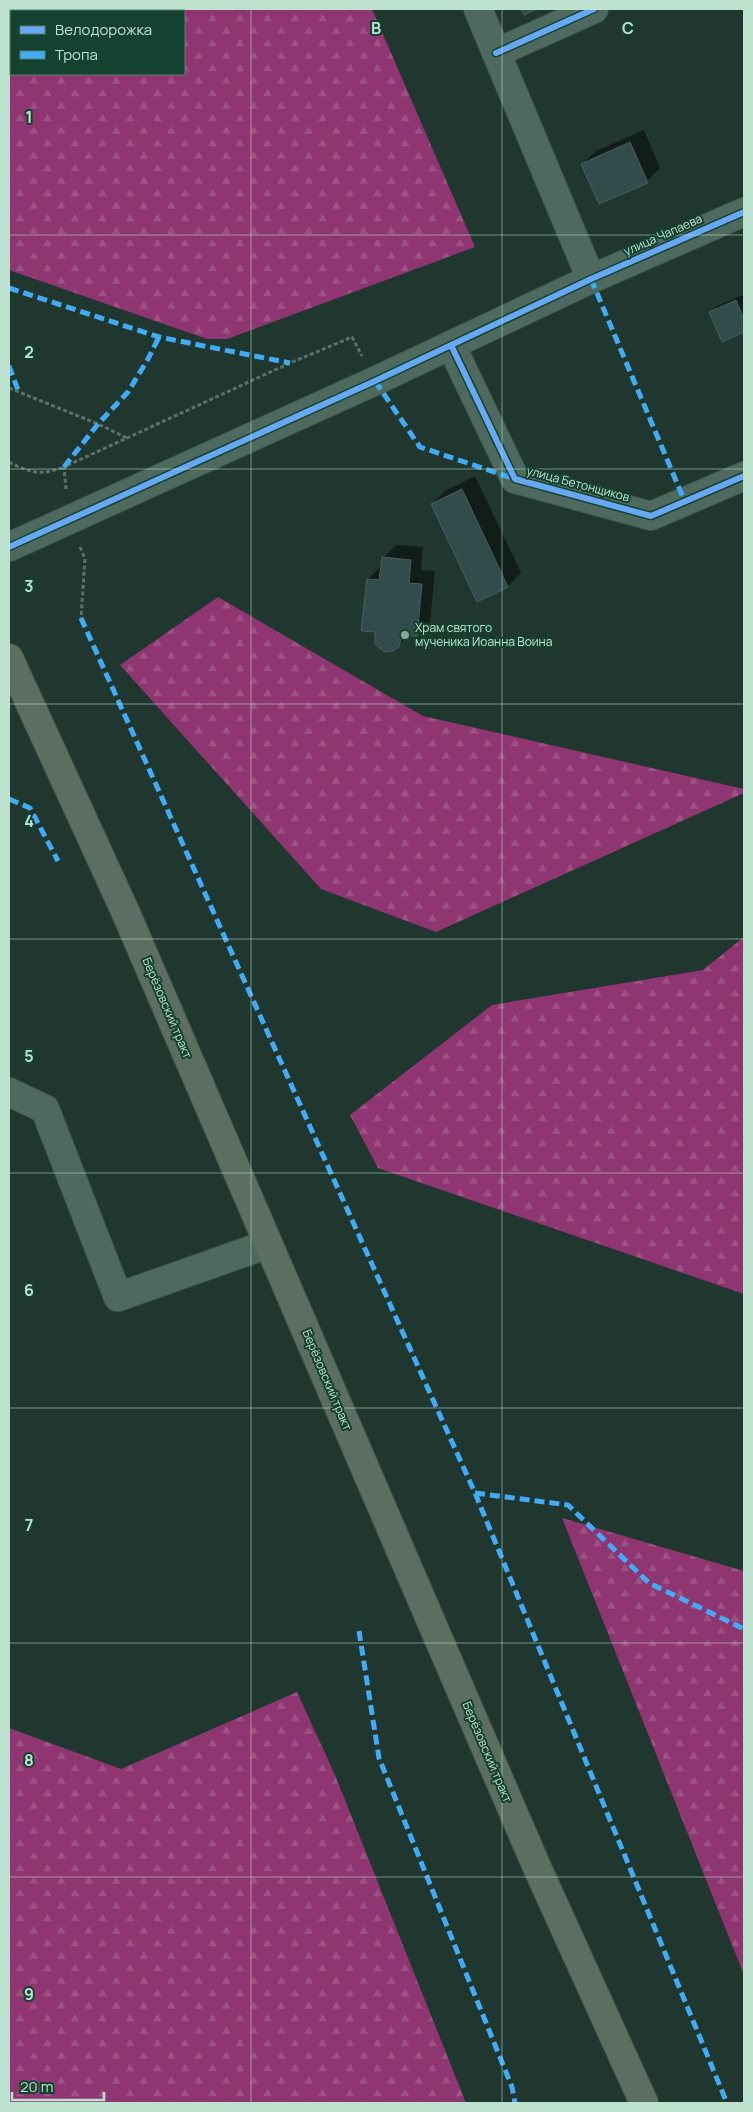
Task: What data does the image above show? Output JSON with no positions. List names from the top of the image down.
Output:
{
  "streets": {
    "main road": ["Берёзовский тракт"],
    "street": ["улица Чапаева", "улица Бетонщиков"]
  },
  "crossings": [
    ["улица Чапаева", "улица Бетонщиков"]
  ],
  "places": ["Храм святого мученика Иоанна Воина"],
  "legend": ["Велодорожка", "Тропа"],
  "scale_bar": "20 m",
  "grid": {
    "columns": ["B", "C"],
    "rows": [
      "1",
      "2",
      "3",
      "4",
      "5",
      "6",
      "7",
      "8",
      "9"
    ]
  }
}
